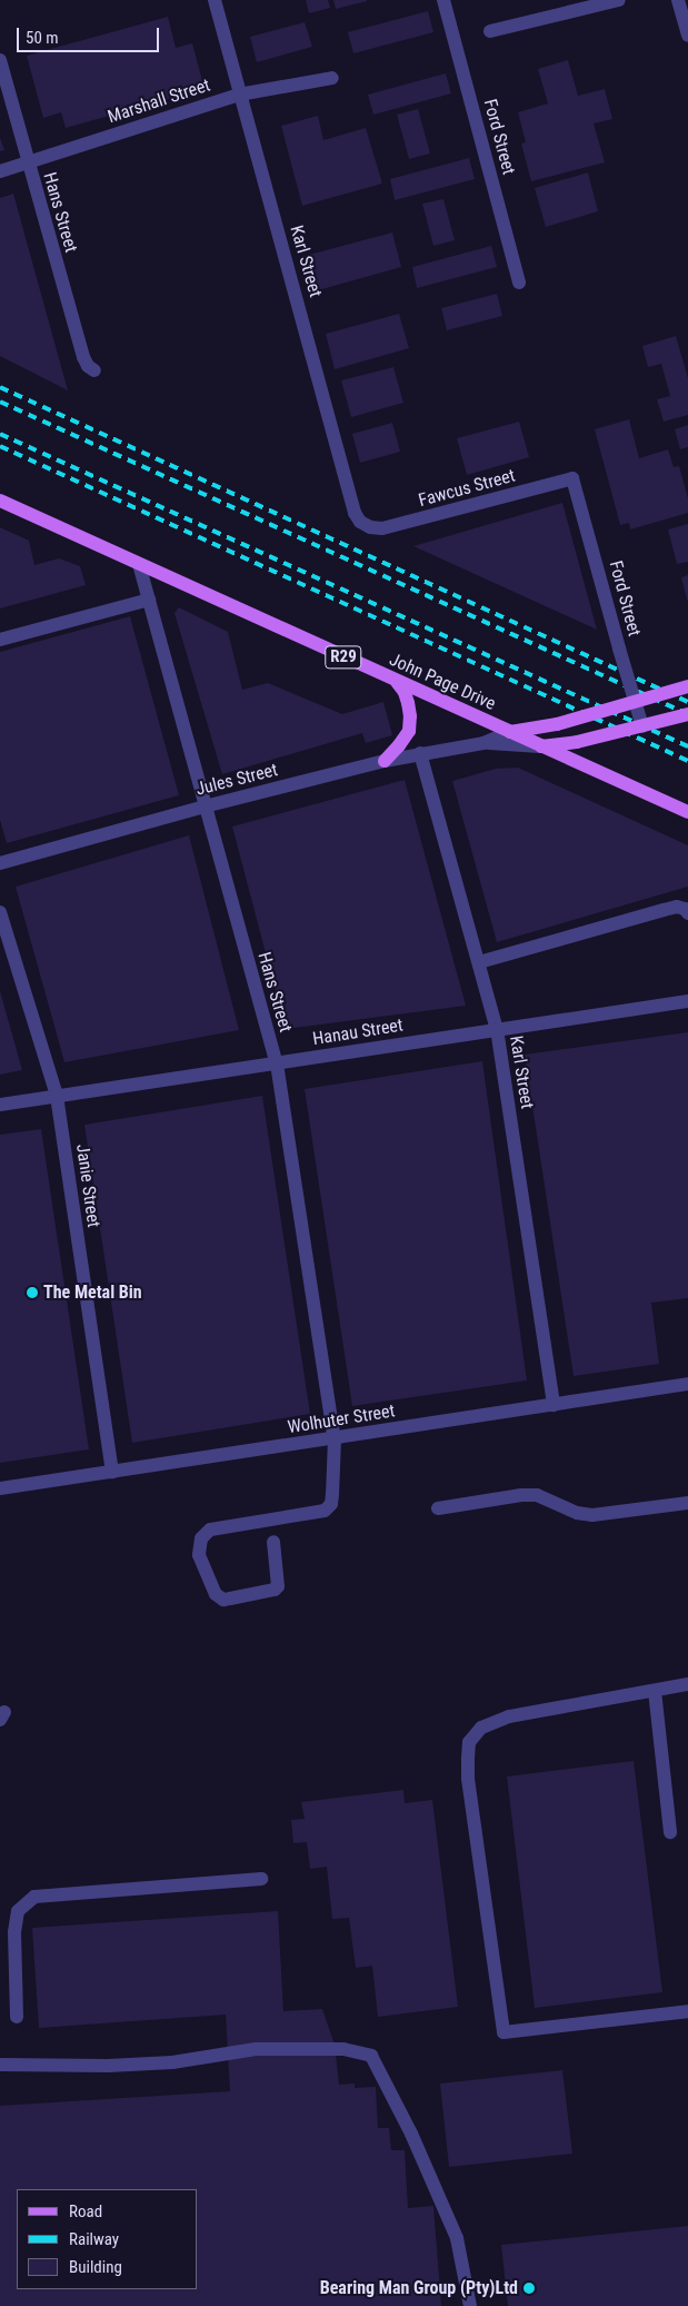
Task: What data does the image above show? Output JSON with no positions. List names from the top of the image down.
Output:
{
  "streets": {
    "main road": ["R29", "John Page Drive", "Jules Street"],
    "street": [
      "Marshall Street",
      "Ford Street",
      "Hans Street",
      "Karl Street",
      "Fawcus Street",
      "Hanau Street",
      "Janie Street",
      "Wolhuter Street"
    ]
  },
  "crossings": [
    ["Marshall Street", "Hans Street"],
    ["Marshall Street", "Karl Street"],
    ["Ford Street", "Fawcus Street"],
    ["Ford Street", "Jules Street"],
    ["Hans Street", "John Page Drive"],
    ["Hans Street", "Jules Street"],
    ["Hans Street", "Hanau Street"],
    ["Hans Street", "Wolhuter Street"],
    ["Karl Street", "Fawcus Street"],
    ["Karl Street", "Jules Street"],
    ["Karl Street", "Hanau Street"],
    ["Karl Street", "Wolhuter Street"],
    ["John Page Drive", "Jules Street"],
    ["Hanau Street", "Janie Street"],
    ["Janie Street", "Wolhuter Street"]
  ],
  "places": ["The Metal Bin", "Bearing Man Group (Pty)Ltd"],
  "legend": ["Road", "Railway", "Building"],
  "scale_bar": "50 m"
}
